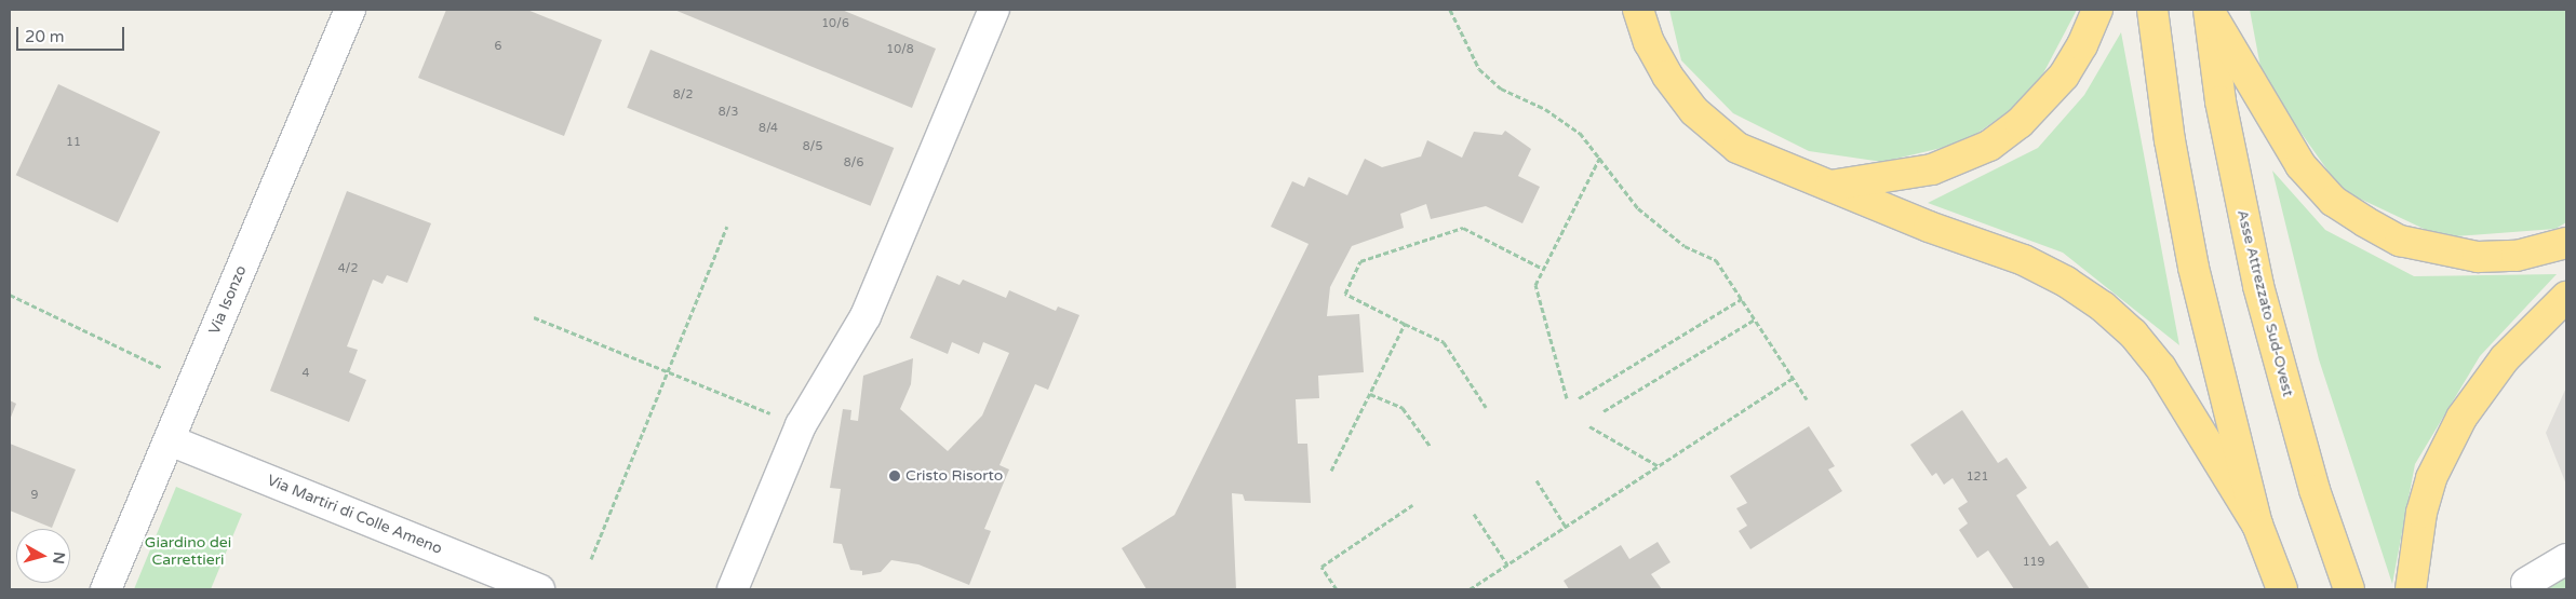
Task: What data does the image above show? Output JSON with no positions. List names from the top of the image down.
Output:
{
  "streets": {
    "highway": ["Asse Attrezzato Sud-Ovest"],
    "street": ["Via Isonzo", "Via Martiri di Colle Ameno"]
  },
  "crossings": [
    ["Via Isonzo", "Via Martiri di Colle Ameno"]
  ],
  "parks": ["Giardino dei Carrettieri"],
  "places": ["Cristo Risorto"],
  "house_numbers": [
    "10/6",
    "6",
    "10/8",
    "8/2",
    "8/3",
    "8/4",
    "11",
    "8/5",
    "8/6",
    "4/2",
    "4",
    "121",
    "9",
    "119"
  ],
  "scale_bar": "20 m",
  "north": "right"
}
